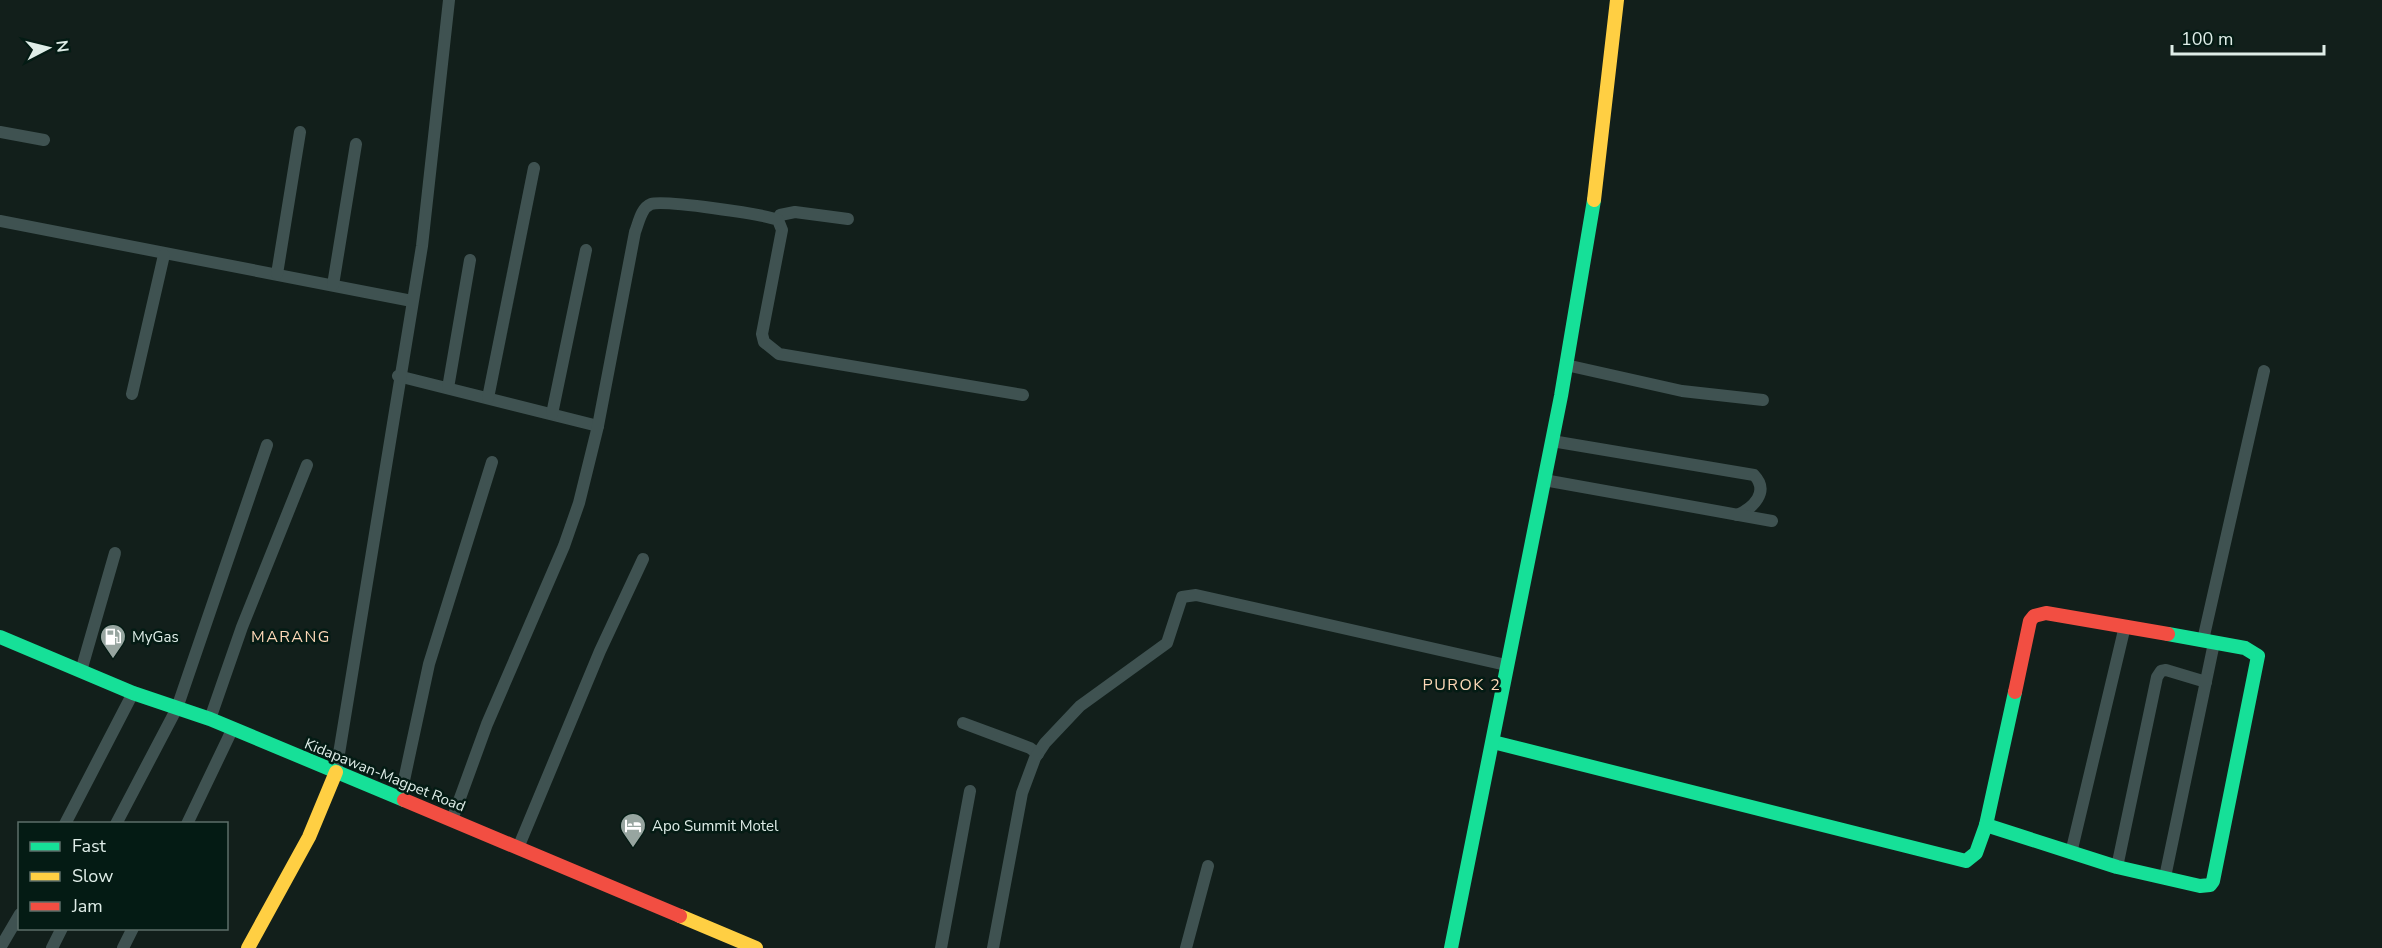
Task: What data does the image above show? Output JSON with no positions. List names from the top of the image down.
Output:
{
  "streets": {
    "street": ["Kidapawan-Magpet Road"]
  },
  "districts": ["MARANG", "PUROK 2"],
  "places": {
    "fuel station": ["MyGas"],
    "hotel": ["Apo Summit Motel"]
  },
  "legend": ["Fast", "Slow", "Jam"],
  "scale_bar": "100 m",
  "north": "right"
}
